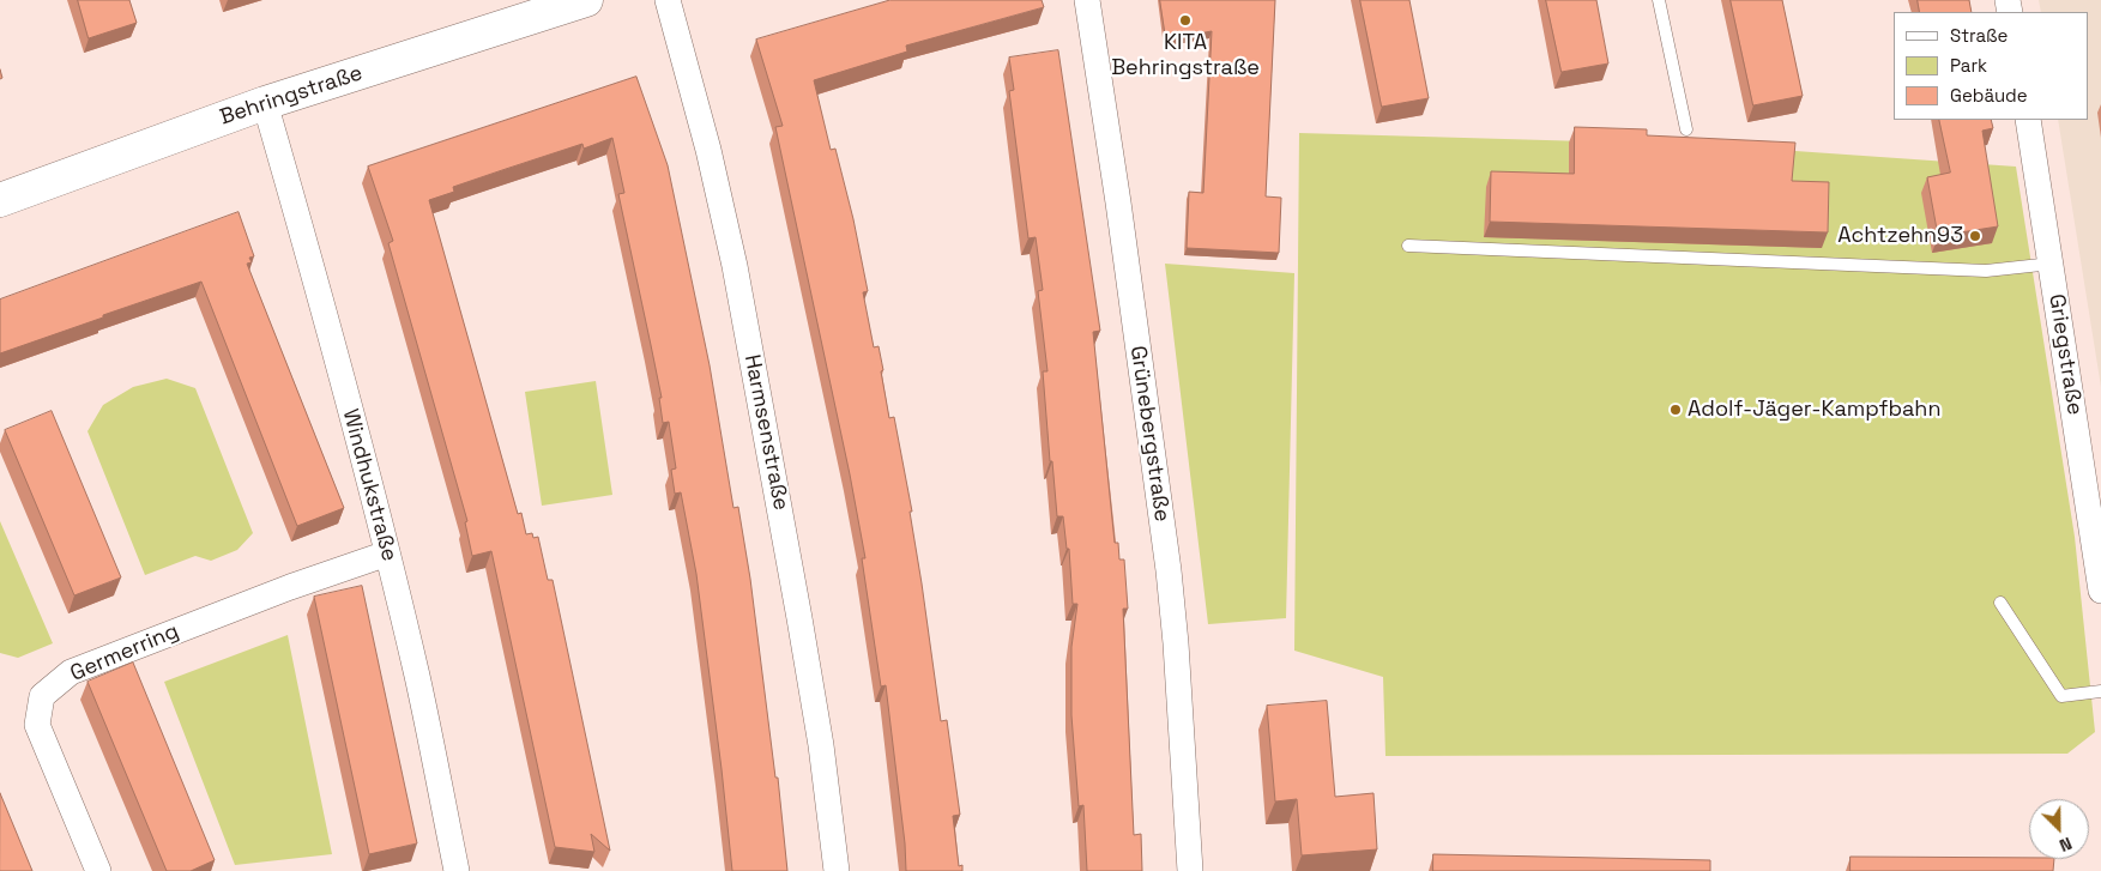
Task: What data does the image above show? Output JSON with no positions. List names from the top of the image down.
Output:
{
  "streets": {
    "main road": ["Behringstraße"],
    "street": [
      "Griegstraße",
      "Harmsenstraße",
      "Grünebergstraße",
      "Windhukstraße",
      "Germerring"
    ]
  },
  "crossings": [
    ["Behringstraße", "Windhukstraße"],
    ["Windhukstraße", "Germerring"]
  ],
  "places": ["KITA Behringstraße", "Achtzehn93", "Adolf-Jäger-Kampfbahn"],
  "legend": ["Straße", "Park", "Gebäude"],
  "north": "bottom right"
}
